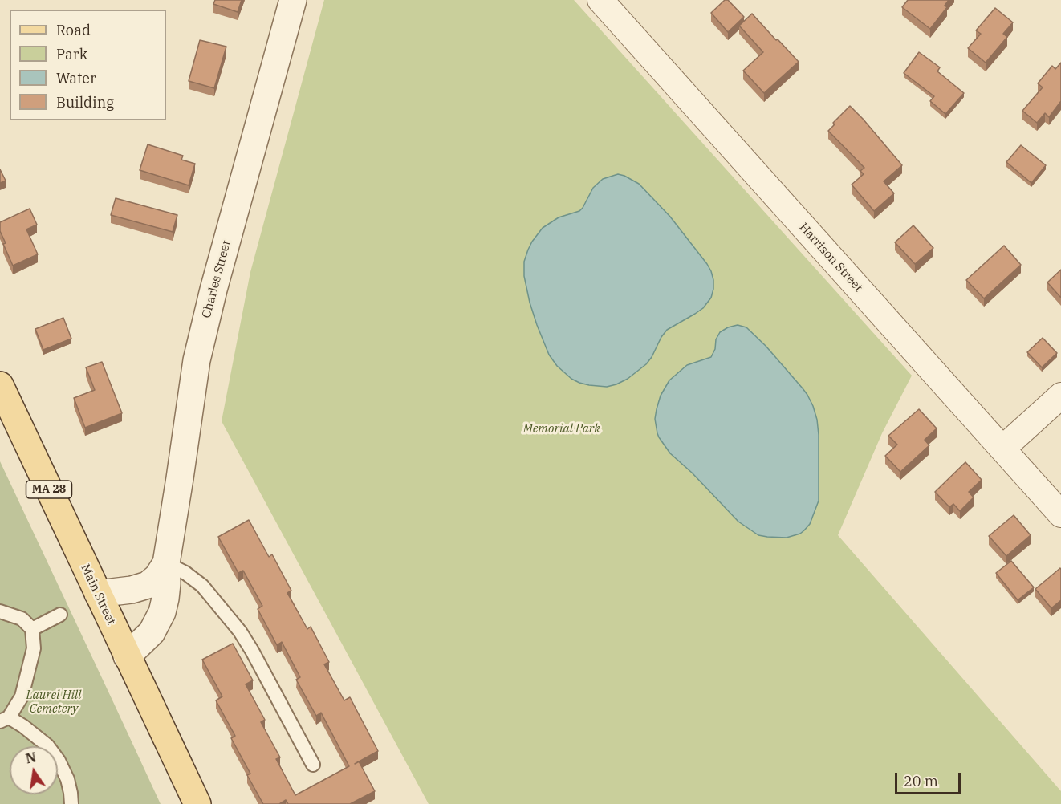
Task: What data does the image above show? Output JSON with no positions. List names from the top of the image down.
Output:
{
  "streets": {
    "main road": ["MA 28", "Main Street"],
    "street": ["Harrison Street", "Charles Street"]
  },
  "crossings": [
    ["Charles Street", "Main Street"]
  ],
  "parks": ["Memorial Park", "Laurel Hill Cemetery"],
  "legend": [
    "Road",
    "Park",
    "Water",
    "Building"
  ],
  "scale_bar": "20 m",
  "north": "top"
}
